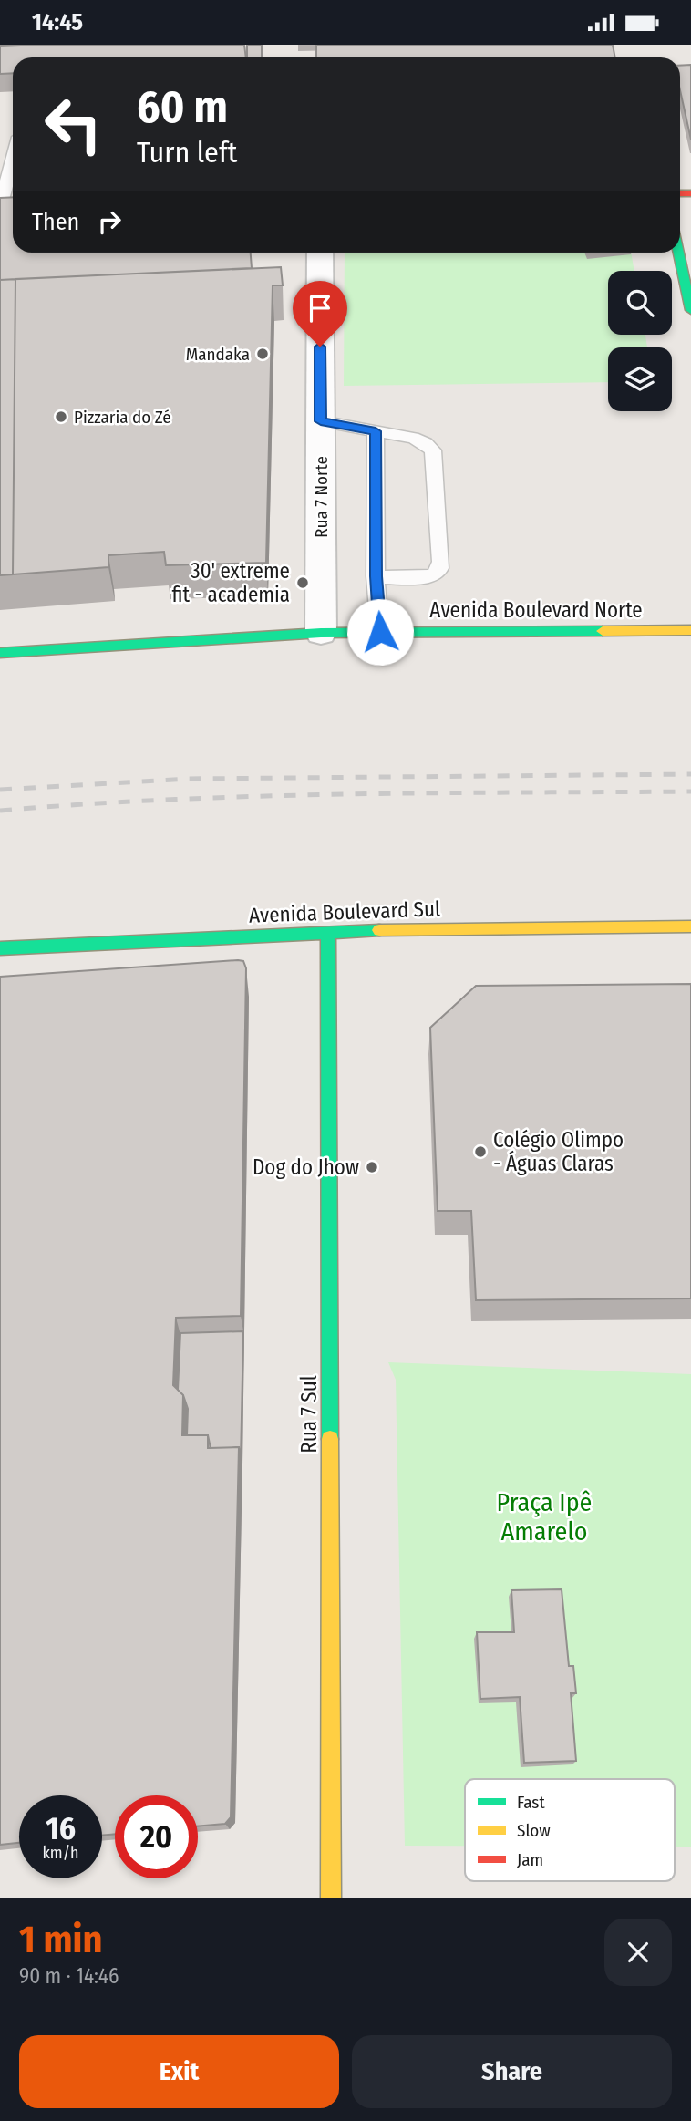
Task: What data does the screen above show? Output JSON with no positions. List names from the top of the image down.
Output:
{
  "streets": {
    "street": [
      "Rua 7 Norte",
      "Avenida Boulevard Norte",
      "Avenida Boulevard Sul",
      "Rua 7 Sul"
    ]
  },
  "crossings": [
    ["Rua 7 Norte", "Avenida Boulevard Norte"],
    ["Avenida Boulevard Sul", "Rua 7 Sul"]
  ],
  "parks": ["Praça Ipê Amarelo"],
  "places": [
    "Mandaka",
    "Pizzaria do Zé",
    "30' extreme fit - academia",
    "Colégio Olimpo - Águas Claras",
    "Dog do Jhow"
  ],
  "legend": ["Fast", "Slow", "Jam"],
  "page": {
    "status": "14:45",
    "turn": ["60 m", "Turn left"],
    "then": "Then",
    "speed": "16 km/h",
    "limit": "20",
    "heading": ["1 min", "90 m · 14:46"],
    "buttons": ["Exit", "Share"]
  }
}
